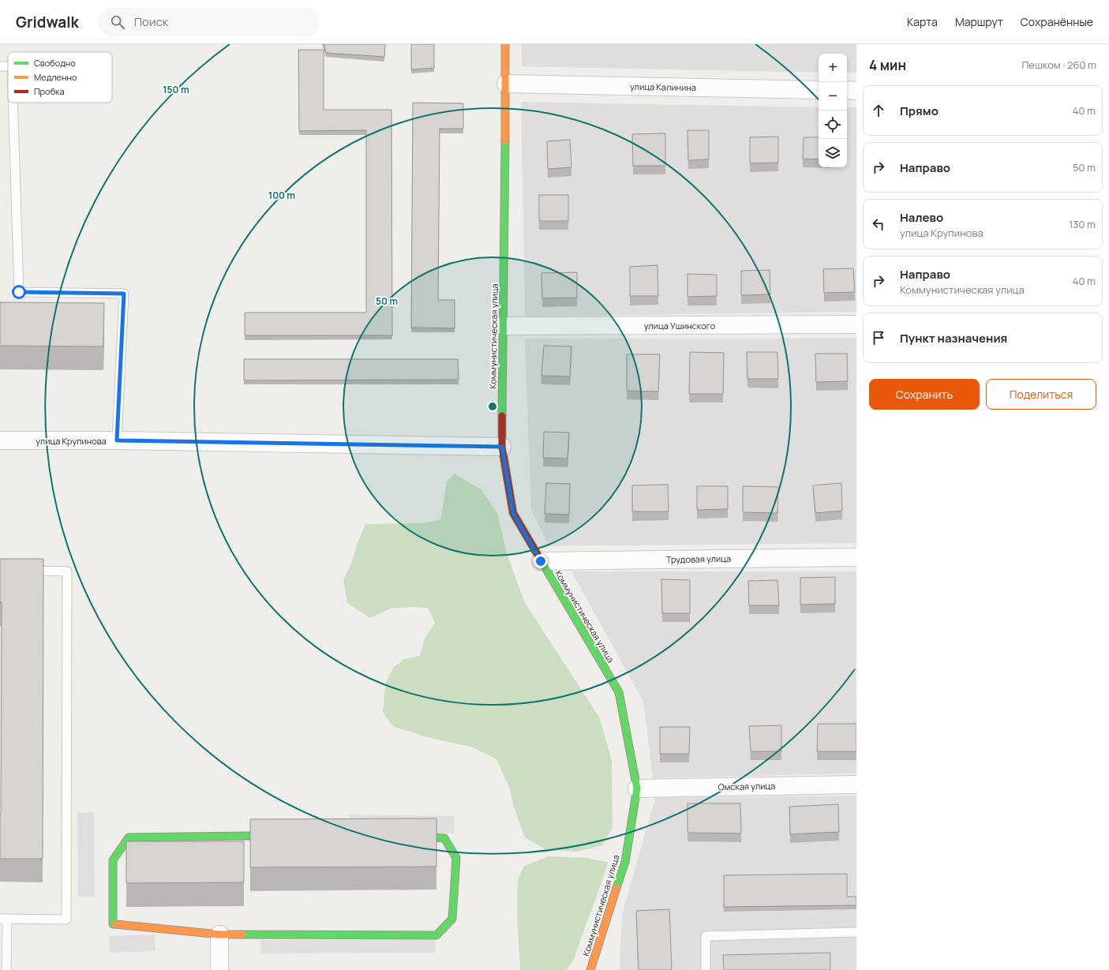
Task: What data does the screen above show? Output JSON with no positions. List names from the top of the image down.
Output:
{
  "streets": {
    "street": [
      "улица Калинина",
      "улица Ушинского",
      "Коммунистическая улица",
      "улица Крупинова",
      "Трудовая улица",
      "Омская улица"
    ]
  },
  "crossings": [
    ["улица Калинина", "Коммунистическая улица"],
    ["улица Ушинского", "Коммунистическая улица"],
    ["Коммунистическая улица", "улица Крупинова"],
    ["Коммунистическая улица", "Трудовая улица"],
    ["Коммунистическая улица", "Омская улица"]
  ],
  "legend": ["Свободно", "Медленно", "Пробка"],
  "page": {
    "header": "Gridwalk",
    "search": "Поиск",
    "nav": ["Карта", "Маршрут", "Сохранённые"],
    "heading": ["4 мин", "Пешком · 260 m"],
    "map_buttons": ["+", "−"],
    "list": [
      ["Прямо", "40 m"],
      ["Направо", "50 m"],
      ["Налево", "улица Крупинова", "130 m"],
      ["Направо", "Коммунистическая улица", "40 m"],
      "Пункт назначения"
    ],
    "buttons": ["Сохранить", "Поделиться"]
  },
  "rings": ["150 m", "100 m", "50 m"]
}
